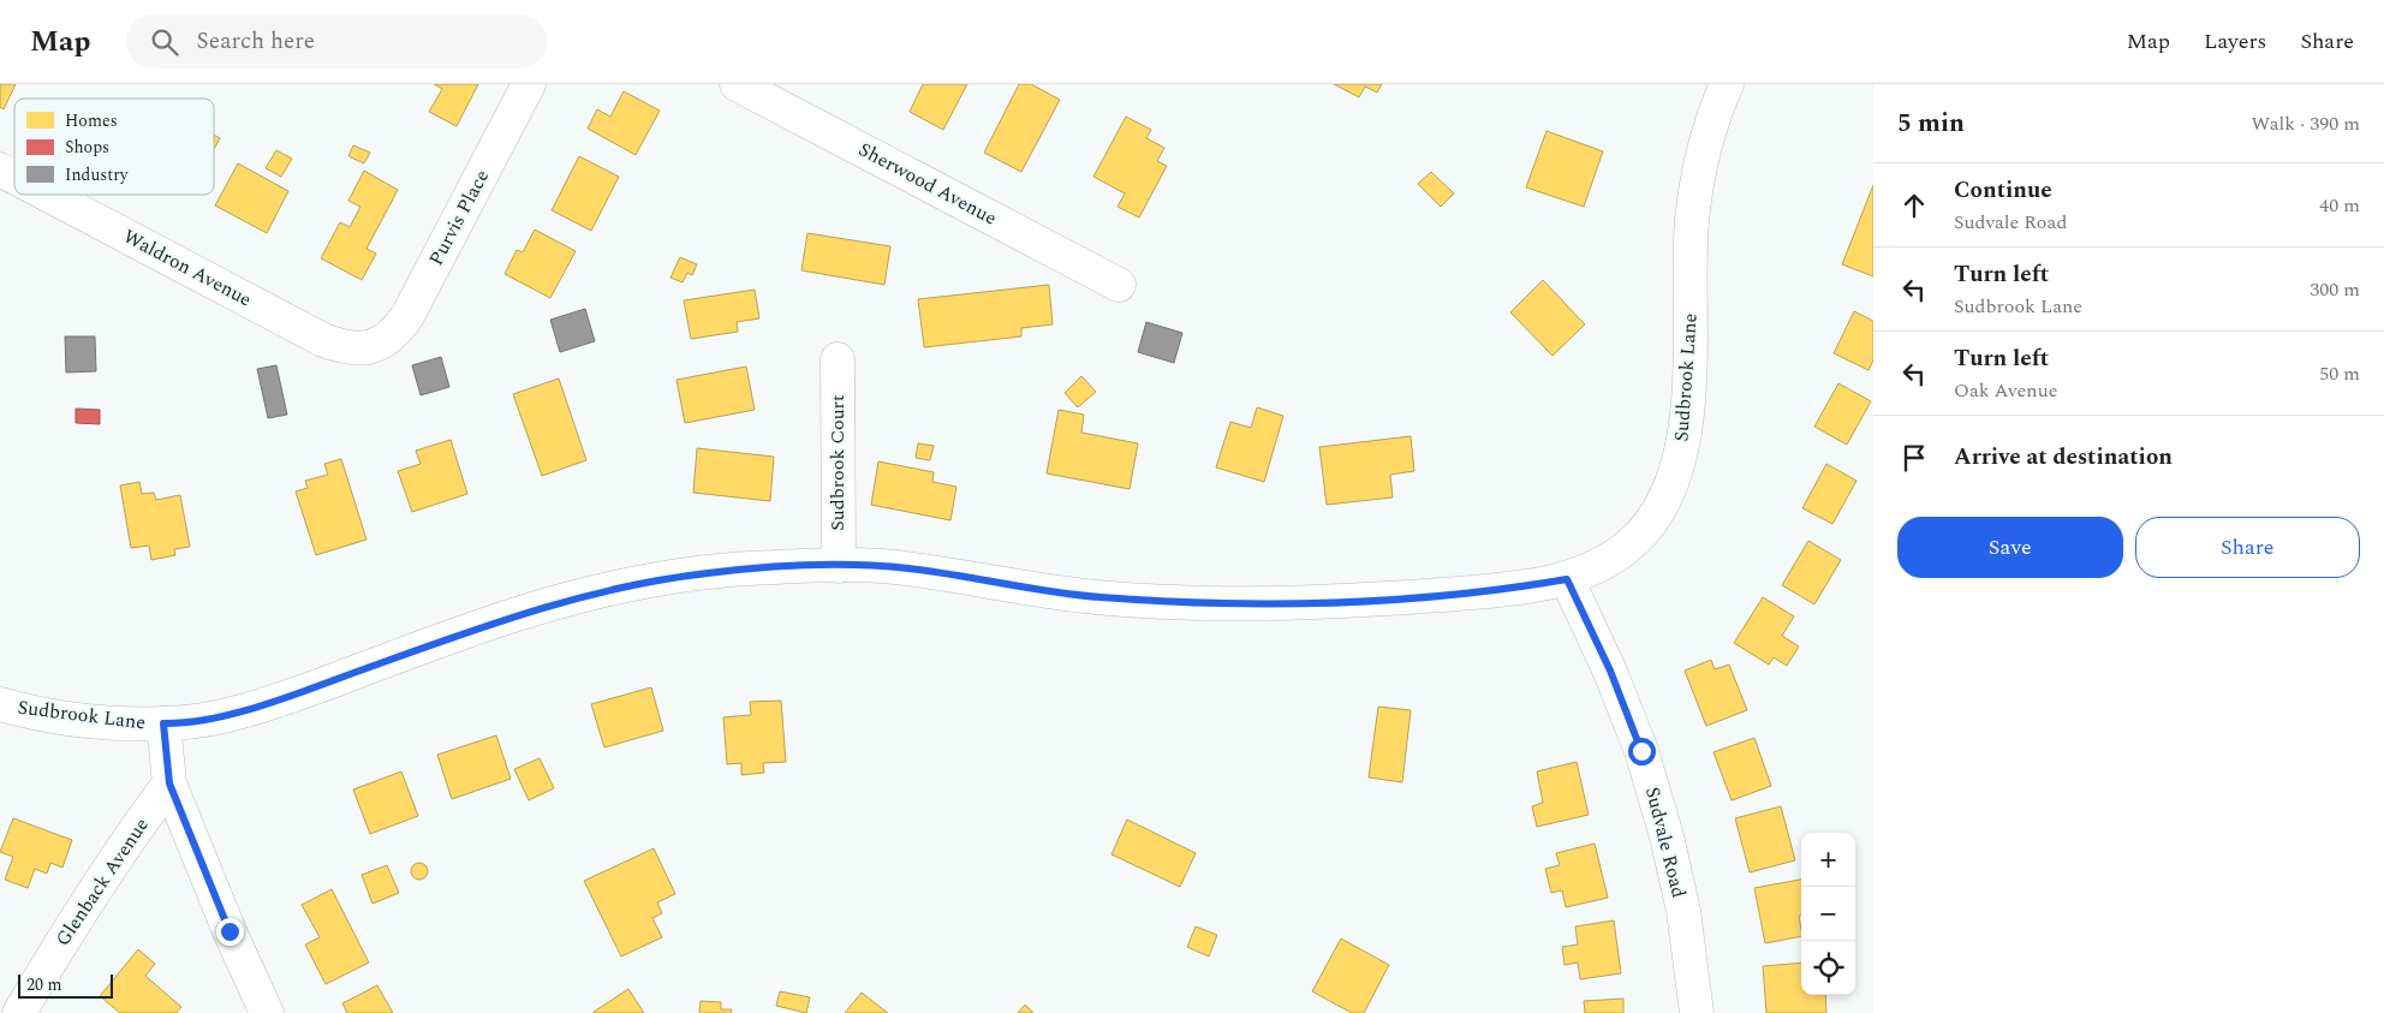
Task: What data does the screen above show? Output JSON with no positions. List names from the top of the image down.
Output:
{
  "streets": {
    "street": [
      "Sherwood Avenue",
      "Purvis Place",
      "Waldron Avenue",
      "Sudbrook Lane",
      "Sudbrook Court",
      "Sudvale Road",
      "Glenback Avenue"
    ]
  },
  "crossings": [
    ["Purvis Place", "Waldron Avenue"],
    ["Sudbrook Lane", "Sudbrook Court"],
    ["Sudbrook Lane", "Sudvale Road"]
  ],
  "legend": ["Homes", "Shops", "Industry"],
  "scale_bar": "20 m",
  "page": {
    "header": "Map",
    "search": "Search here",
    "nav": ["Map", "Layers", "Share"],
    "heading": ["5 min", "Walk · 390 m"],
    "list": [
      ["Continue", "Sudvale Road", "40 m"],
      ["Turn left", "Sudbrook Lane", "300 m"],
      ["Turn left", "Oak Avenue", "50 m"],
      "Arrive at destination"
    ],
    "buttons": ["Save", "Share"],
    "map_buttons": ["+", "−"],
    "scale": "20 m"
  }
}
